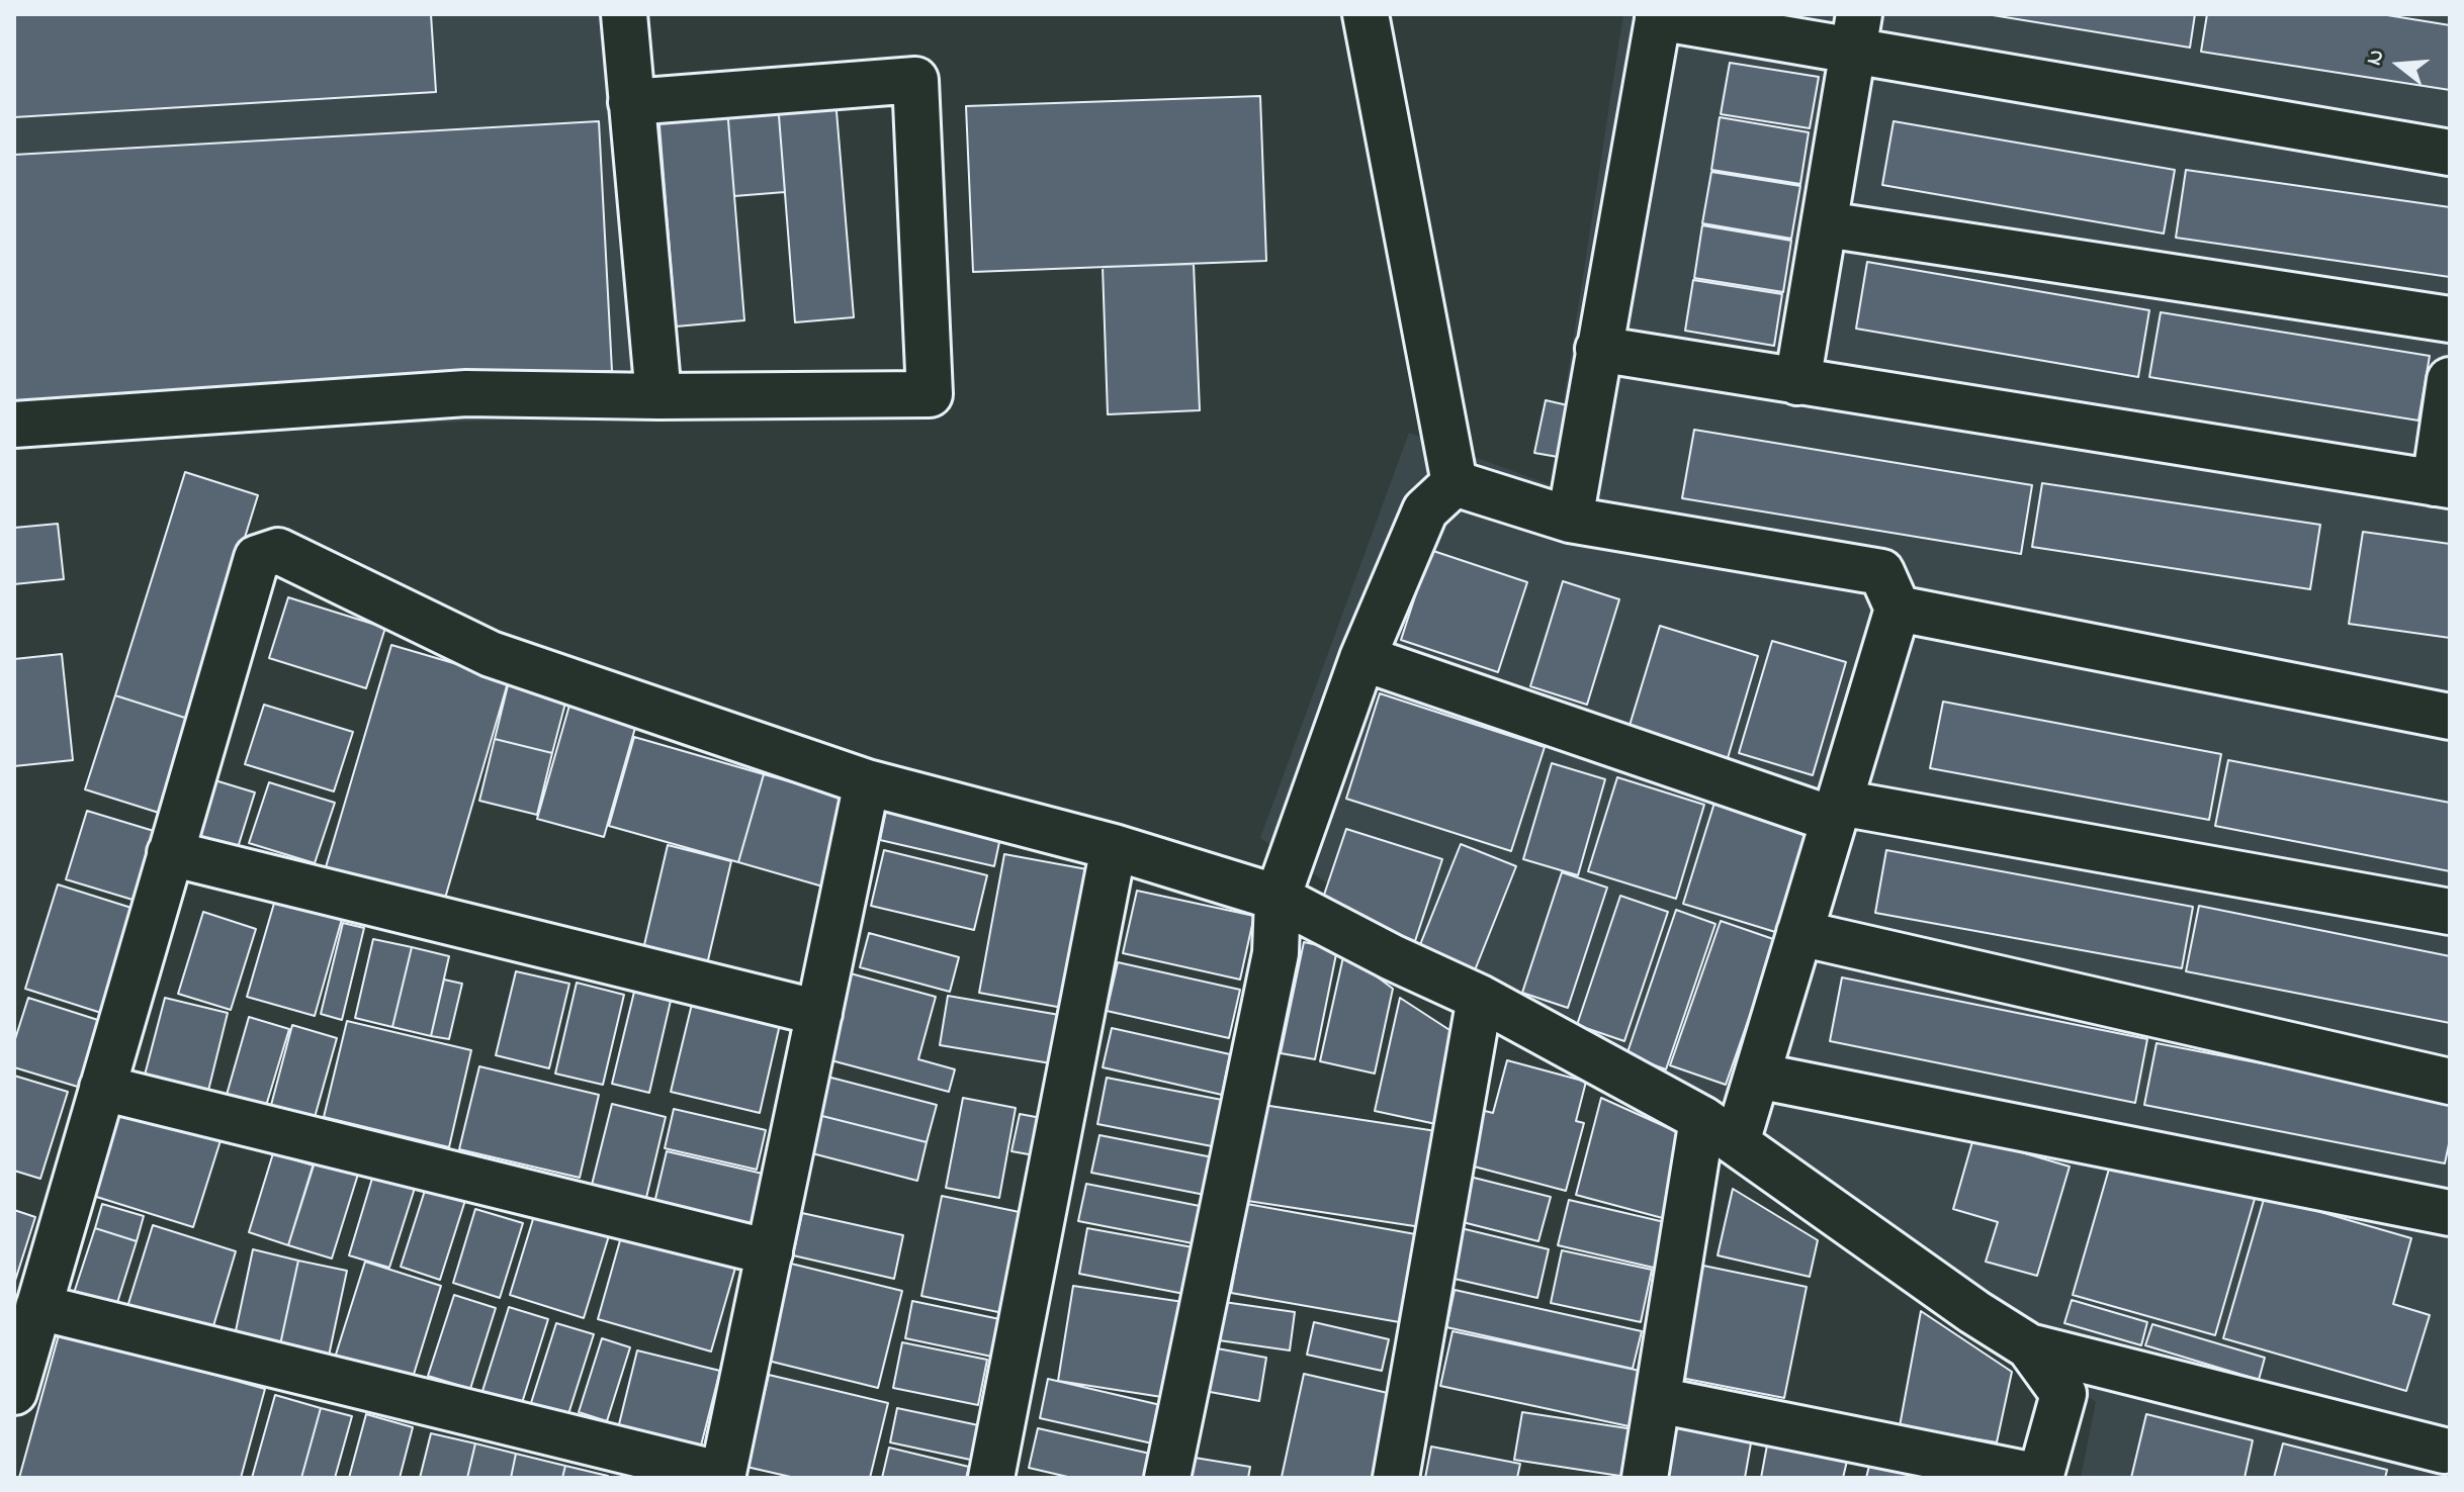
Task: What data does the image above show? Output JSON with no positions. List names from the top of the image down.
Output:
{
  "north": "left"
}
